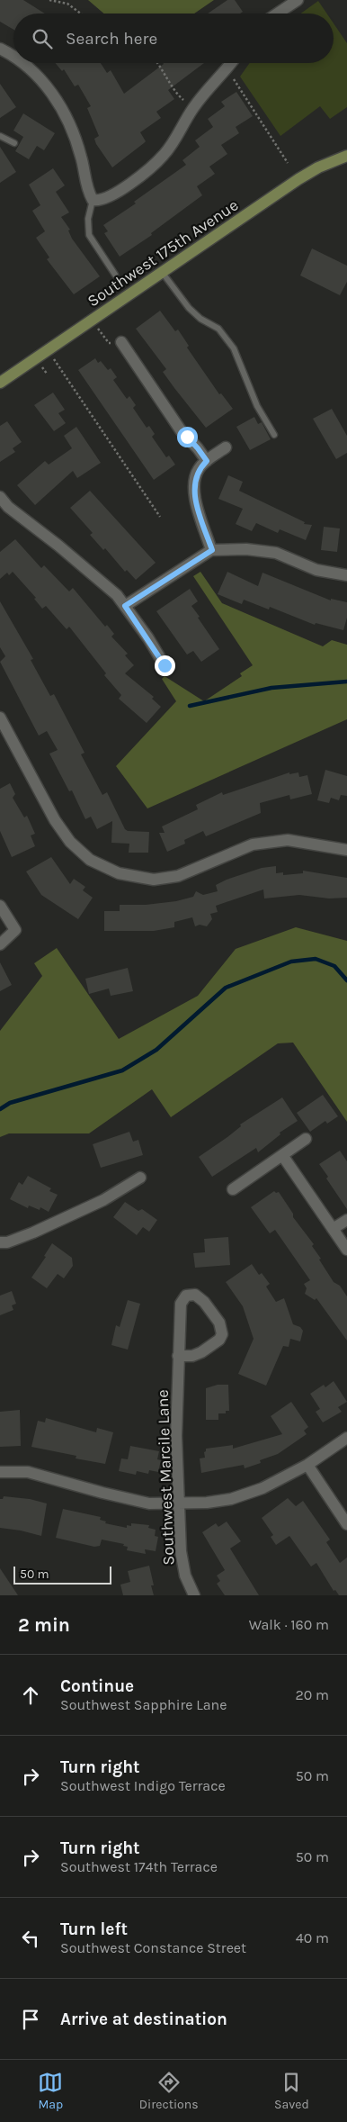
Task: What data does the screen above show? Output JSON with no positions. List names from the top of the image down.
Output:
{
  "streets": {
    "main road": ["Southwest 175th Avenue"],
    "street": ["Southwest Marcile Lane"]
  },
  "scale_bar": "50 m",
  "page": {
    "search": "Search here",
    "scale": "50 m",
    "heading": ["2 min", "Walk · 160 m"],
    "list": [
      ["Continue", "Southwest Sapphire Lane", "20 m"],
      ["Turn right", "Southwest Indigo Terrace", "50 m"],
      ["Turn right", "Southwest 174th Terrace", "50 m"],
      ["Turn left", "Southwest Constance Street", "40 m"],
      "Arrive at destination"
    ],
    "nav": ["Map", "Directions", "Saved"]
  }
}
